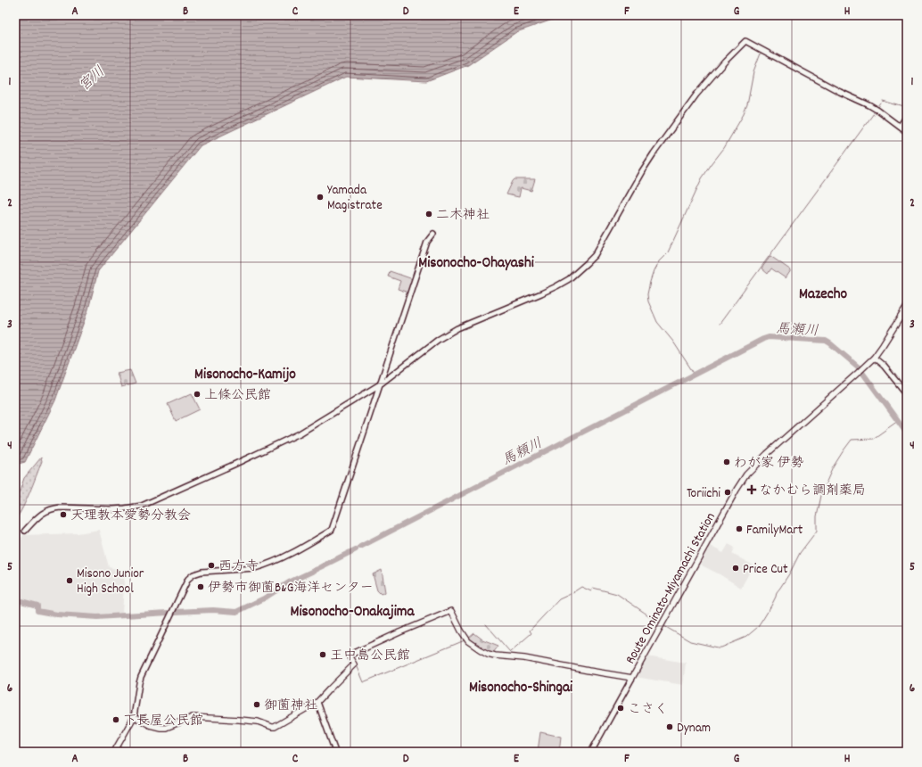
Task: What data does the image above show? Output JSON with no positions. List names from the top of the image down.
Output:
{
  "streets": {
    "main road": ["Route Ominato-Miyamachi Station"]
  },
  "districts": [
    "Misonocho-Ohayashi",
    "Mazecho",
    "Misonocho-Kamijo",
    "Misonocho-Onakajima",
    "Misonocho-Shingai"
  ],
  "water": ["宮川", "馬瀬川", "馬頼川"],
  "places": {
    "other": [
      "Yamada Magistrate",
      "二木神社",
      "上條公民館",
      "わが家 伊勢",
      "Toriichi",
      "天理教本愛勢分教会",
      "FamilyMart",
      "西方寺",
      "Price Cut",
      "Misono Junior High School",
      "伊勢市御薗B&G海洋センター",
      "王中島公民館",
      "御薗神社",
      "こさく",
      "下長屋公民館",
      "Dynam"
    ],
    "health": ["なかむら調剤薬局"]
  },
  "grid": {
    "columns": [
      "A",
      "B",
      "C",
      "D",
      "E",
      "F",
      "G",
      "H"
    ],
    "rows": [
      "1",
      "2",
      "3",
      "4",
      "5",
      "6"
    ]
  }
}
